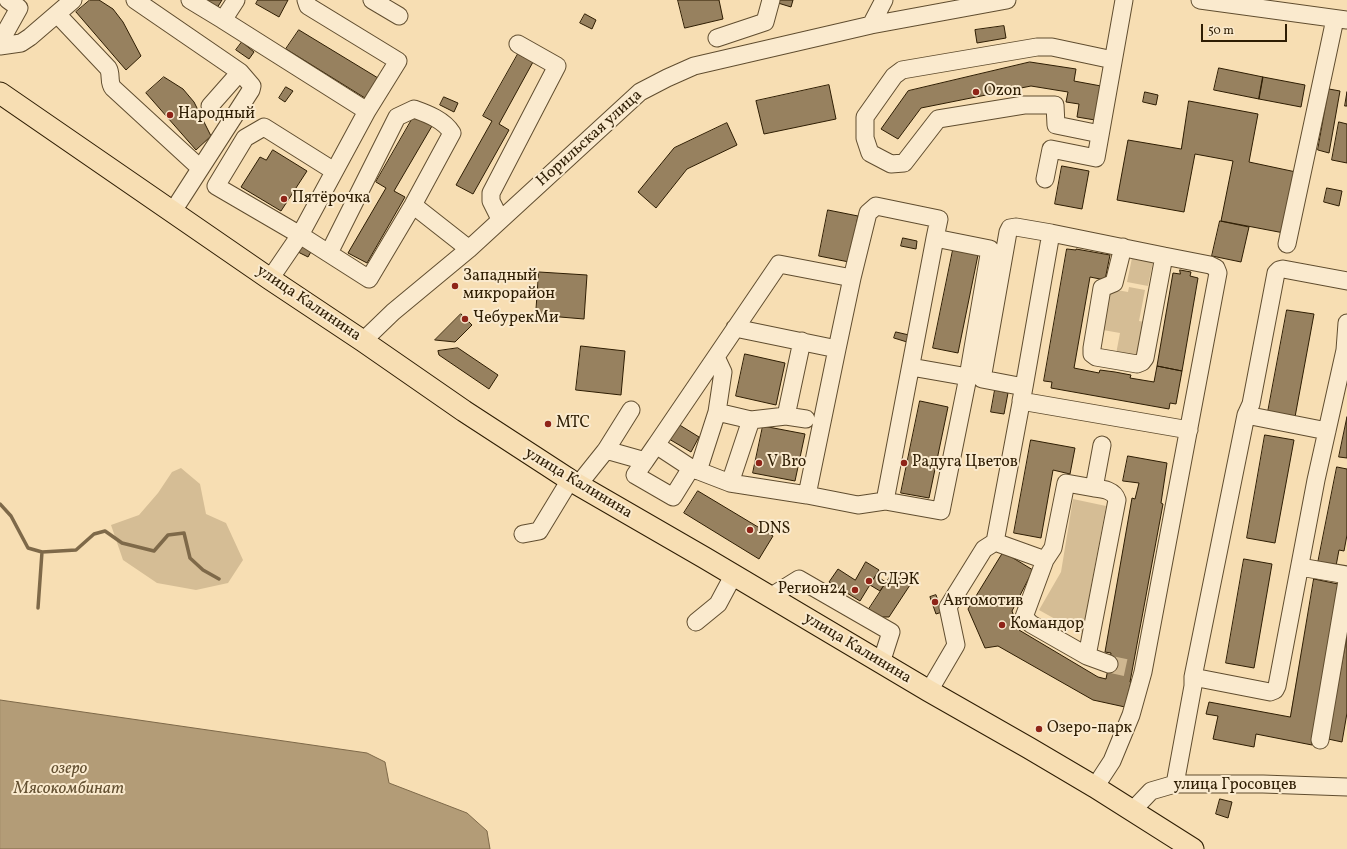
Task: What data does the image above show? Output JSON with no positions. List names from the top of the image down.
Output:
{
  "streets": {
    "main road": ["улица Калинина"],
    "street": ["Норильская улица", "улица Гросовцев"]
  },
  "crossings": [
    ["Норильская улица", "улица Калинина"],
    ["улица Калинина", "улица Гросовцев"]
  ],
  "water": ["озеро Мясокомбинат"],
  "places": [
    "Ozon",
    "Народный",
    "Пятёрочка",
    "Западный микрорайон",
    "ЧебурекМи",
    "МТС",
    "V Bro",
    "Радуга Цветов",
    "DNS",
    "СДЭК",
    "Регион24",
    "Автомотив",
    "Командор",
    "Озеро-парк"
  ],
  "scale_bar": "50 m"
}
